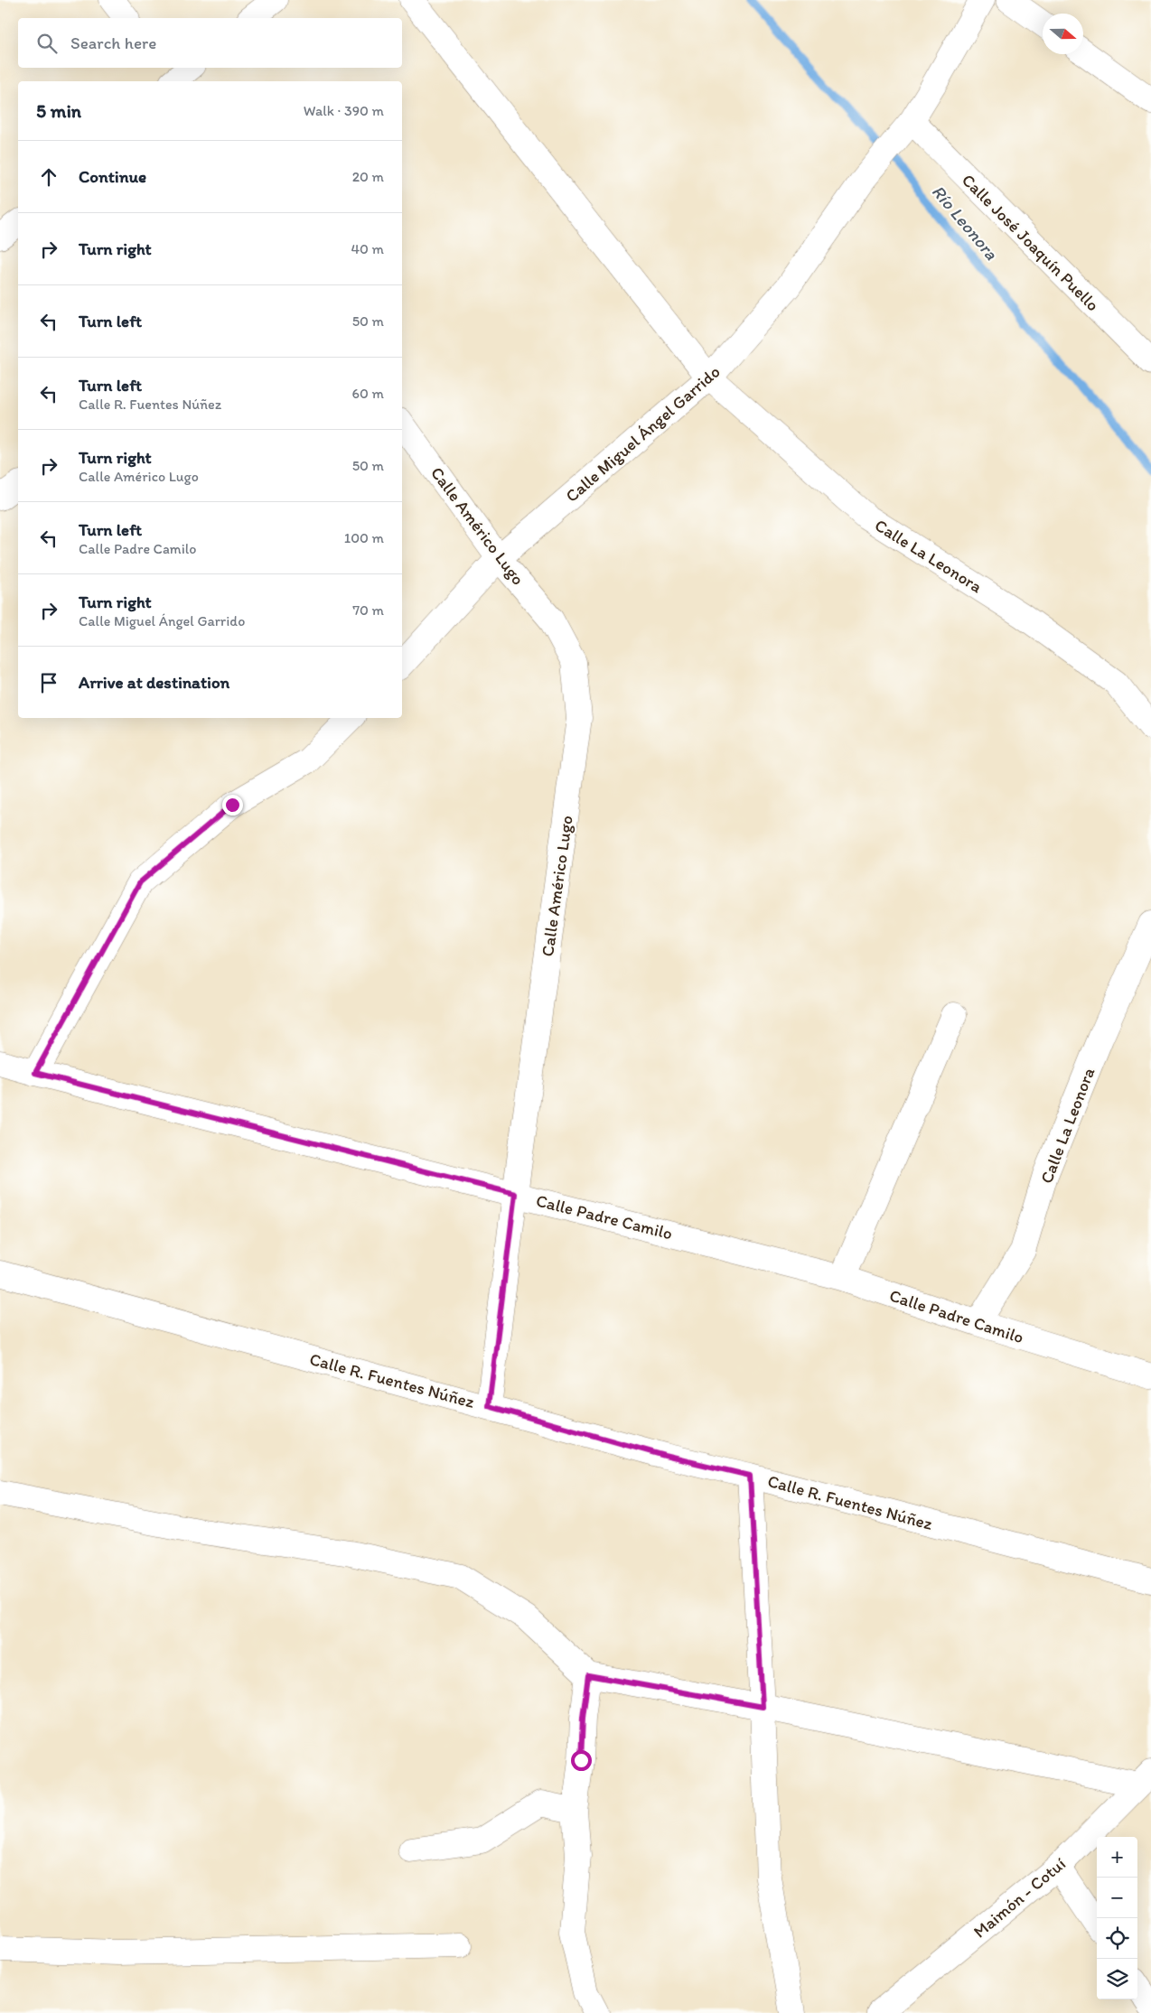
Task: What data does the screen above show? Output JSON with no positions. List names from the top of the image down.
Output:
{
  "streets": {
    "street": [
      "Calle José Joaquín Puello",
      "Calle Miguel Ángel Garrido",
      "Calle Américo Lugo",
      "Calle La Leonora",
      "Calle Padre Camilo",
      "Calle R. Fuentes Núñez",
      "Maimón - Cotuí"
    ]
  },
  "crossings": [
    ["Calle José Joaquín Puello", "Calle Miguel Ángel Garrido"],
    ["Calle Miguel Ángel Garrido", "Calle Américo Lugo"],
    ["Calle Miguel Ángel Garrido", "Calle La Leonora"],
    ["Calle Américo Lugo", "Calle Padre Camilo"],
    ["Calle Américo Lugo", "Calle R. Fuentes Núñez"],
    ["Calle La Leonora", "Calle Padre Camilo"]
  ],
  "water": ["Río Leonora"],
  "north": "right",
  "page": {
    "search": "Search here",
    "heading": ["5 min", "Walk · 390 m"],
    "list": [
      ["Continue", "20 m"],
      ["Turn right", "40 m"],
      ["Turn left", "50 m"],
      ["Turn left", "Calle R. Fuentes Núñez", "60 m"],
      ["Turn right", "Calle Américo Lugo", "50 m"],
      ["Turn left", "Calle Padre Camilo", "100 m"],
      ["Turn right", "Calle Miguel Ángel Garrido", "70 m"],
      "Arrive at destination"
    ],
    "map_buttons": ["+", "−"]
  }
}
